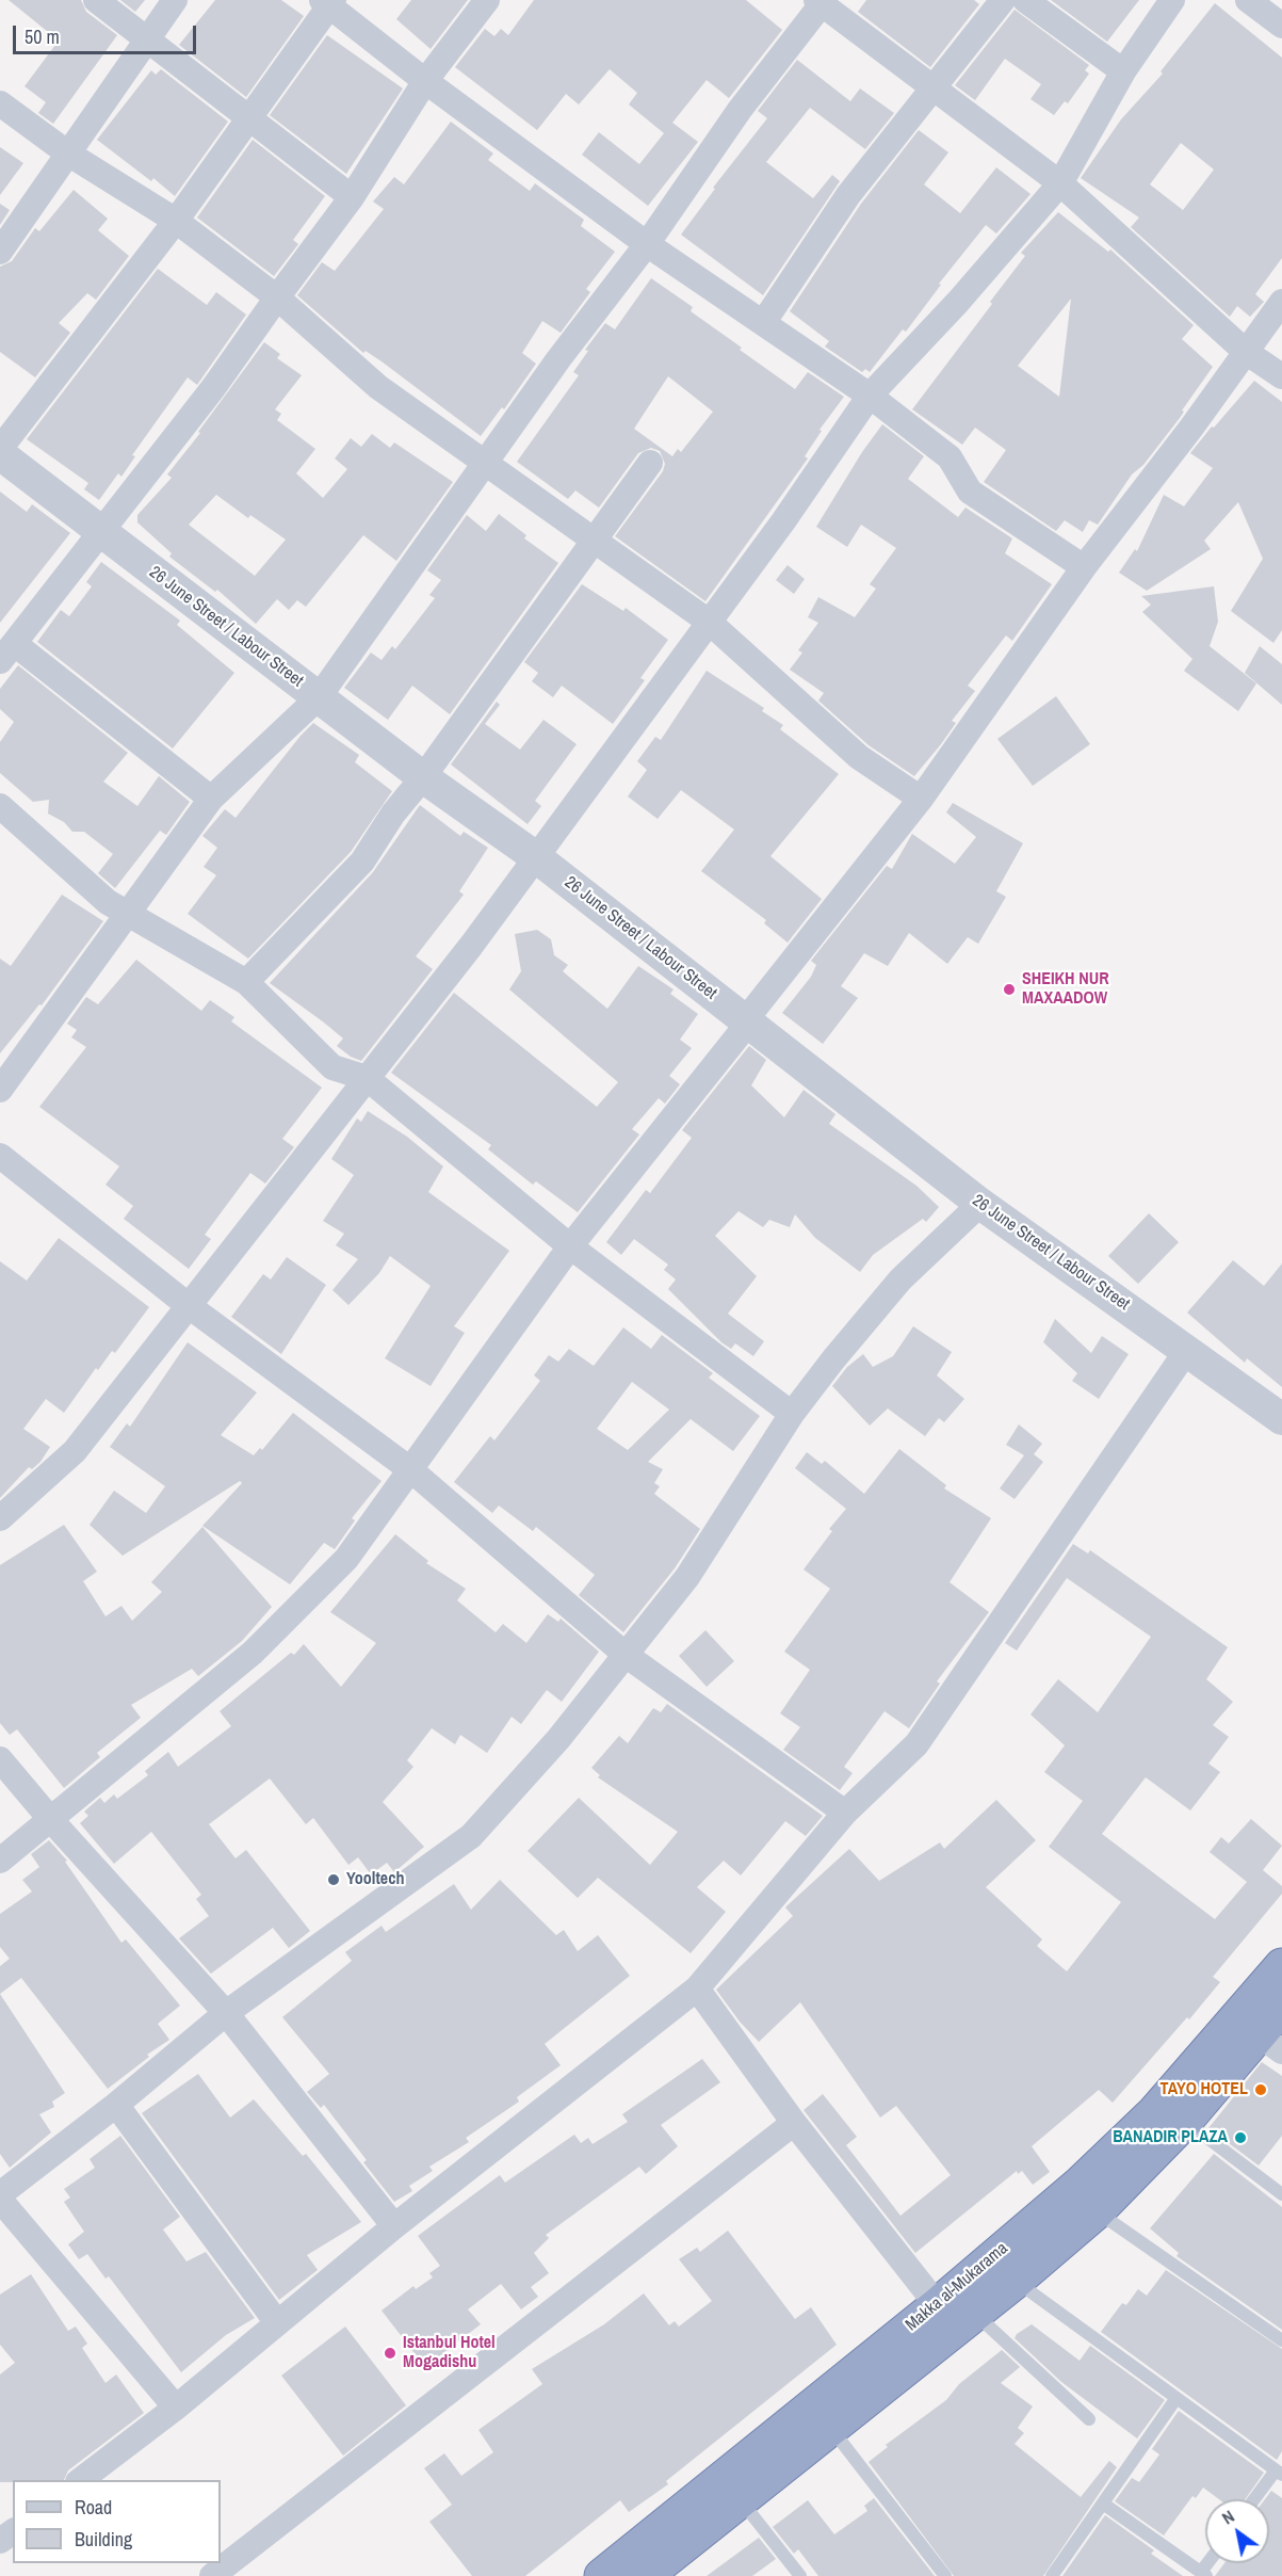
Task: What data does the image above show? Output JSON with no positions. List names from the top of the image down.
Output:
{
  "streets": {
    "highway": ["Makka al-Mukarama"],
    "street": ["26 June Street / Labour Street"]
  },
  "places": [
    "SHEIKH NUR MAXAADOW",
    "Yooltech",
    "TAYO HOTEL",
    "BANADIR PLAZA",
    "Istanbul Hotel Mogadishu"
  ],
  "legend": ["Road", "Building"],
  "scale_bar": "50 m",
  "north": "top left"
}
